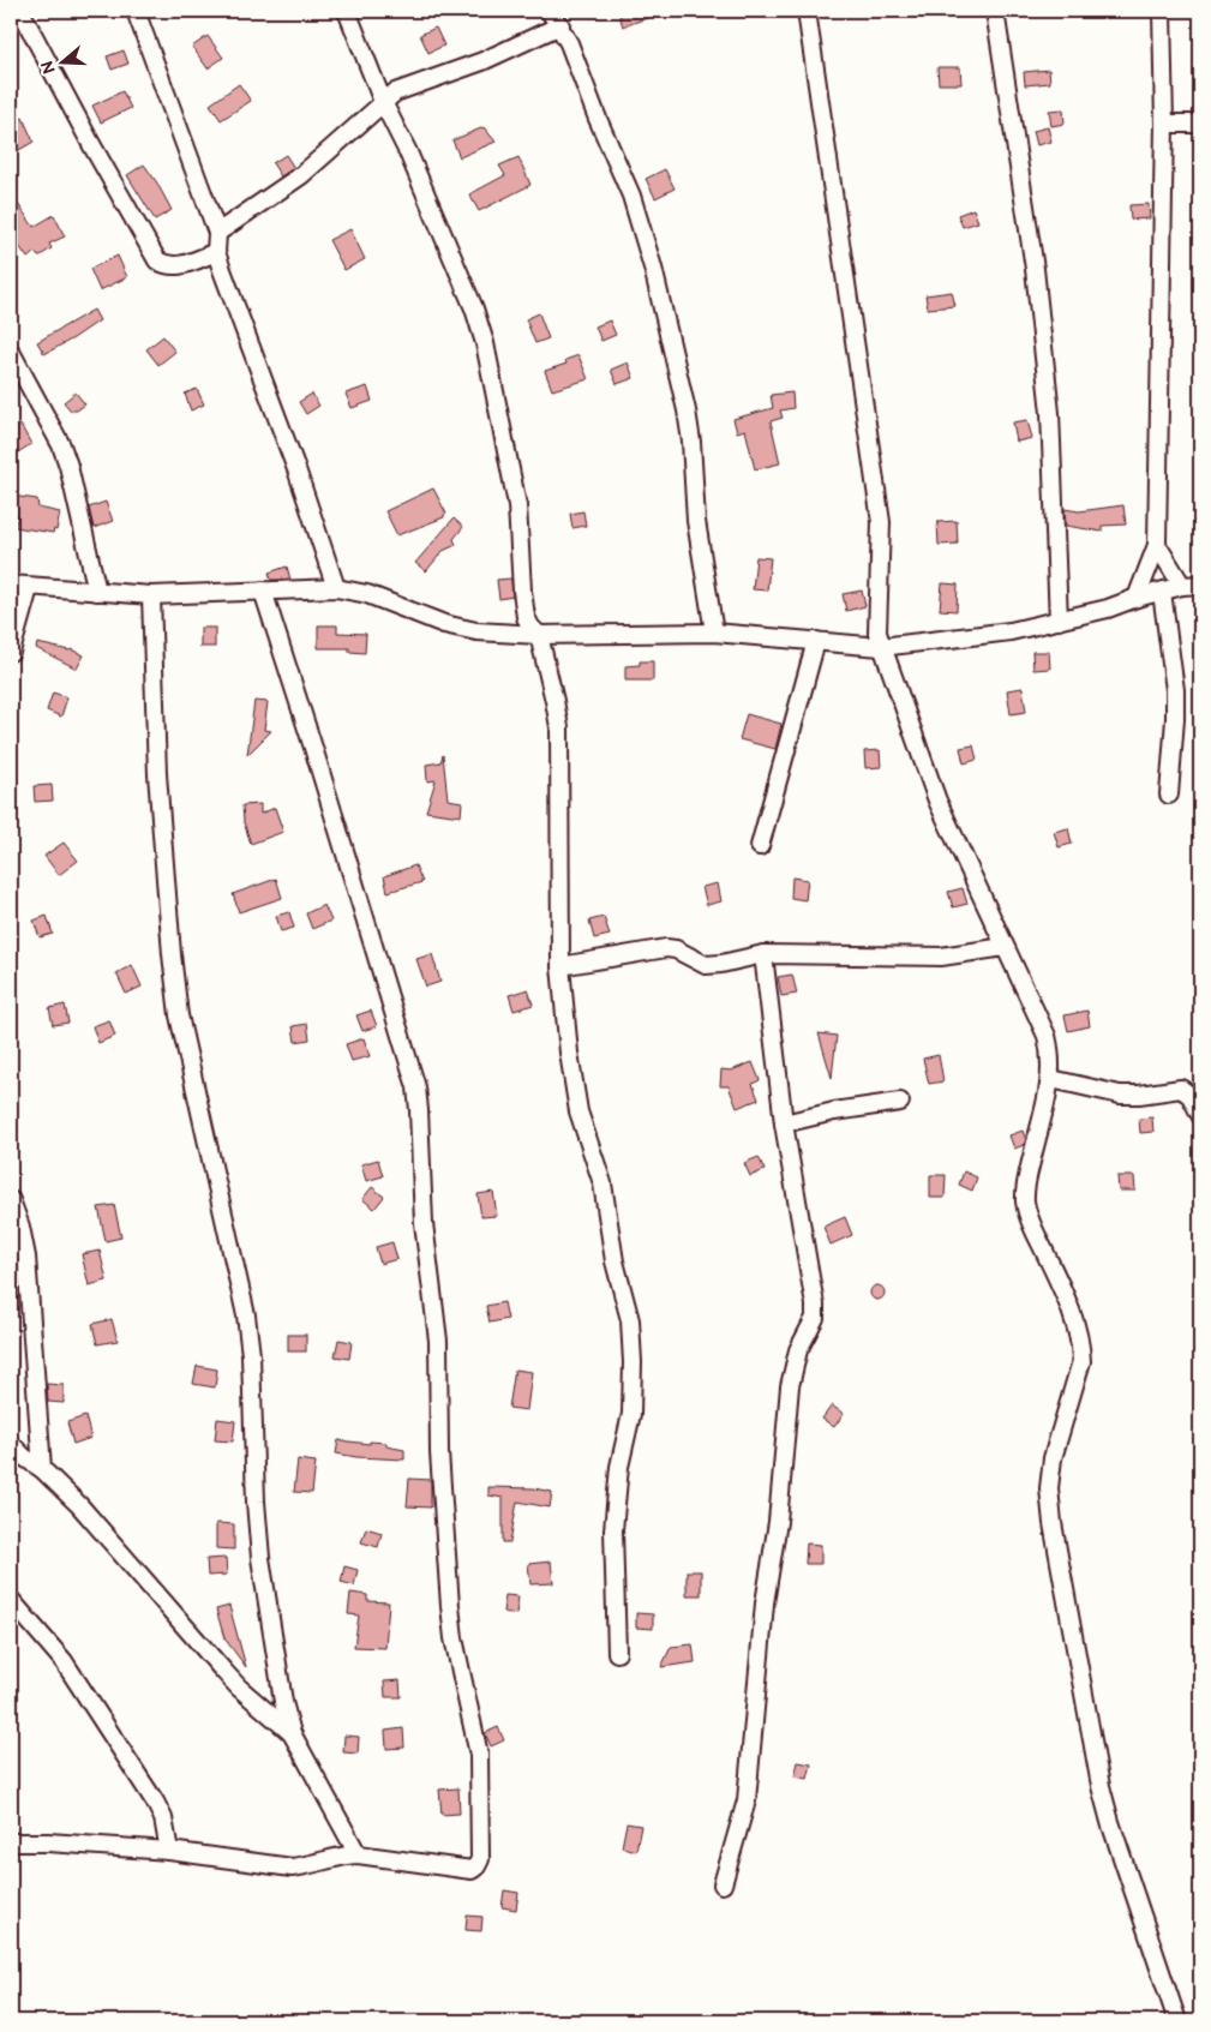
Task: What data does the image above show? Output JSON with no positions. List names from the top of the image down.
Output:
{
  "north": "left"
}
